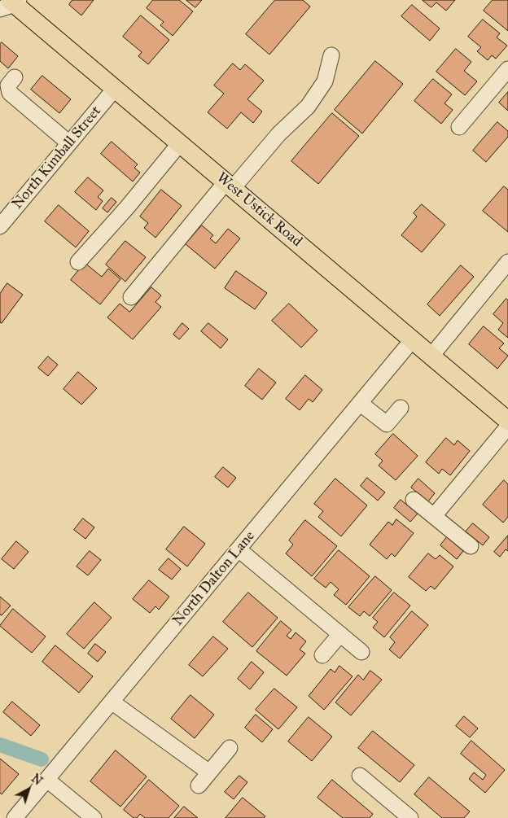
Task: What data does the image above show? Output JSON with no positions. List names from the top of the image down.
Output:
{
  "streets": {
    "main road": ["West Ustick Road"],
    "street": ["North Kimball Street", "North Dalton Lane"]
  },
  "crossings": [
    ["North Kimball Street", "West Ustick Road"],
    ["West Ustick Road", "North Dalton Lane"]
  ],
  "north": "top right"
}
